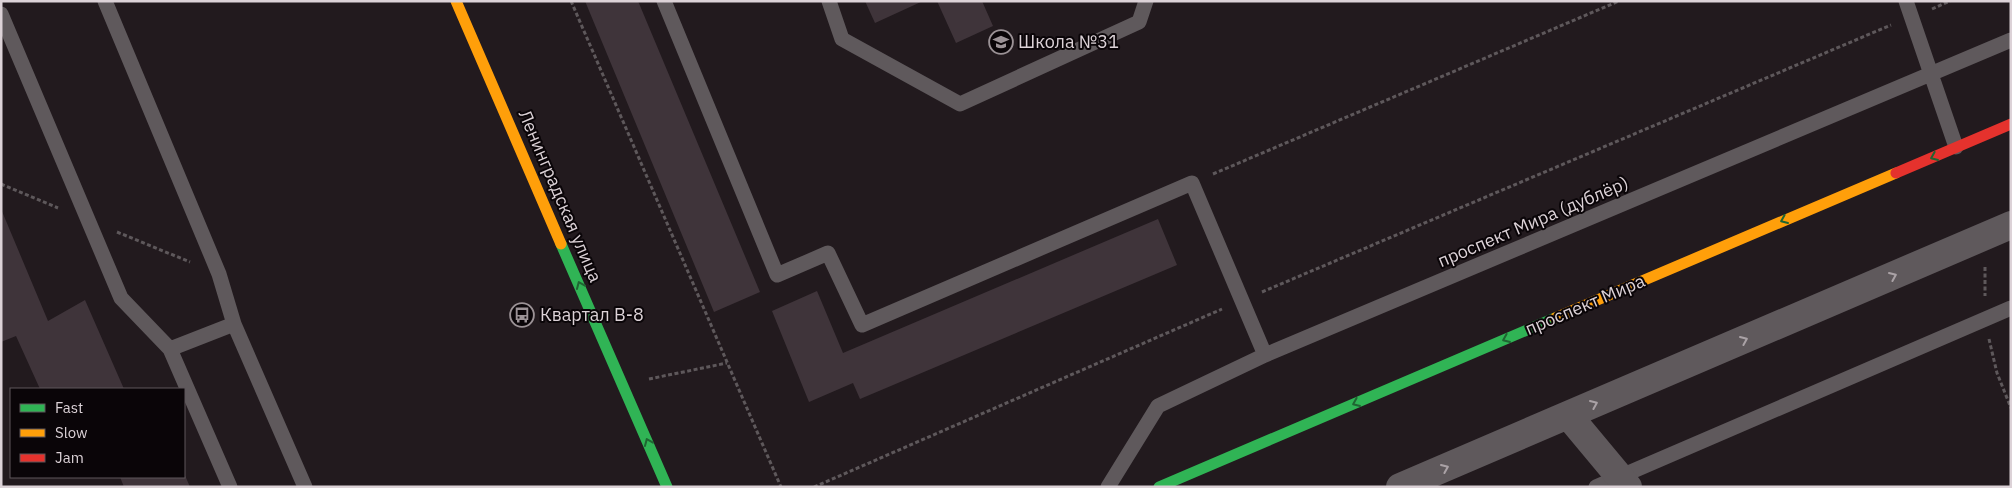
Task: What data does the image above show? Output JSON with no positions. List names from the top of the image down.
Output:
{
  "streets": {
    "street": ["Ленинградская улица", "проспект Мира"],
    "lane": ["проспект Мира (дублёр)"]
  },
  "places": {
    "school or university": ["Школа №31"],
    "bus stop": ["Квартал В-8"]
  },
  "legend": ["Fast", "Slow", "Jam"]
}
